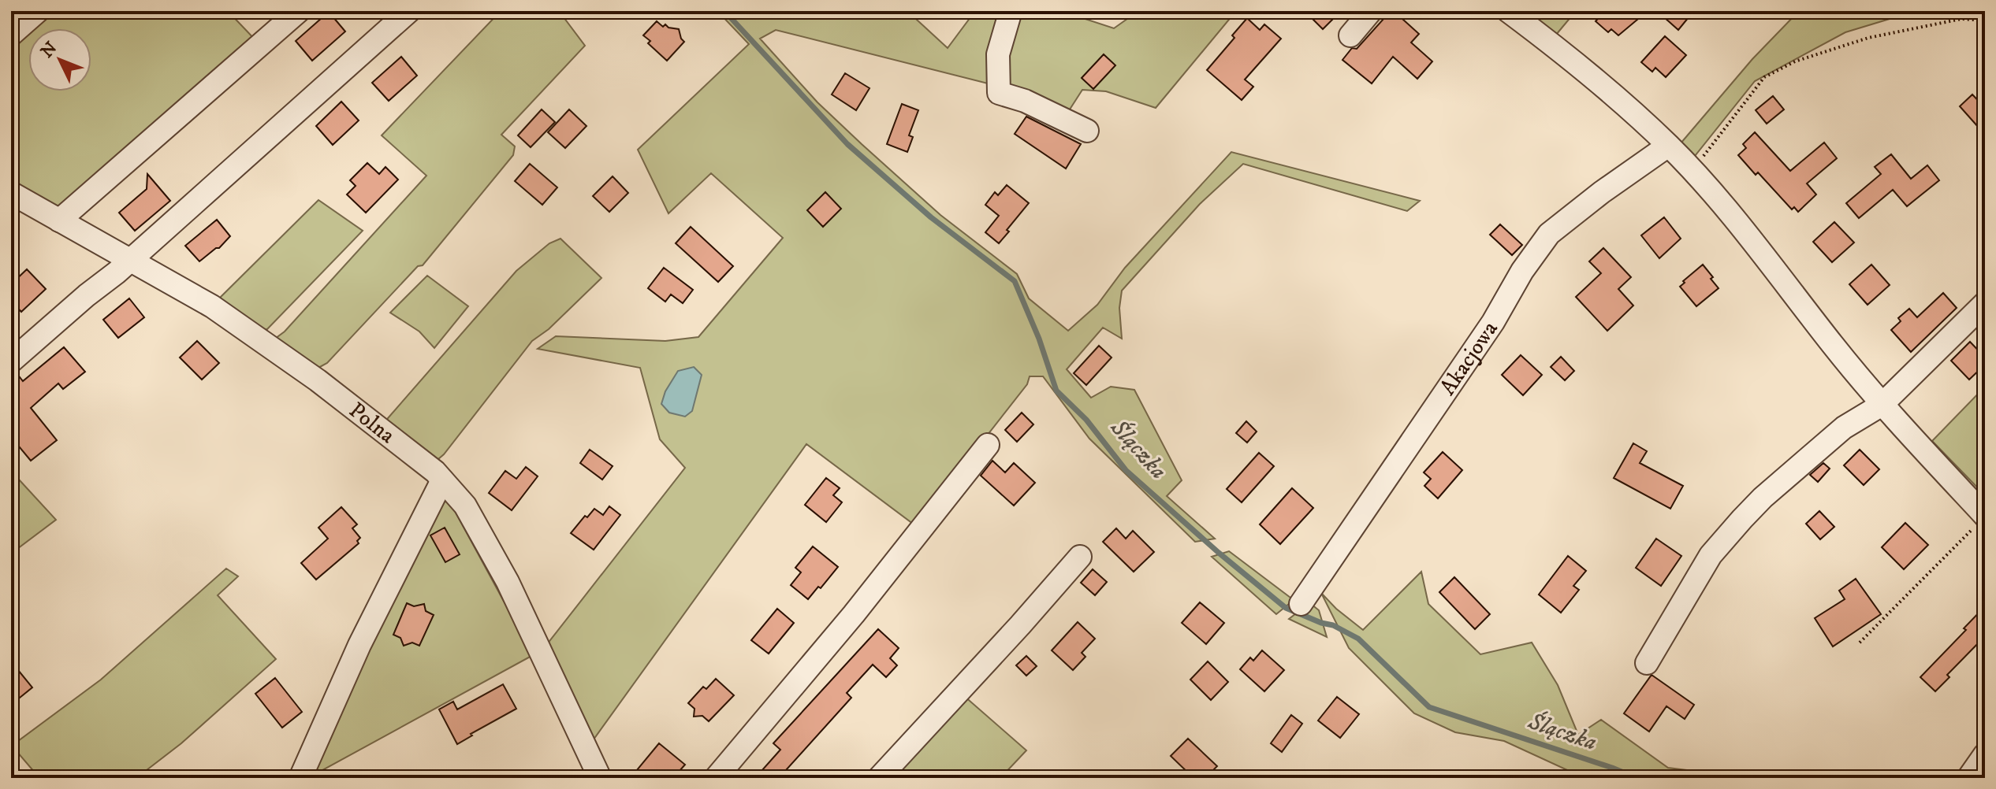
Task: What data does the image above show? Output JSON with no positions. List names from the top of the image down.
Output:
{
  "streets": {
    "street": ["Akacjowa", "Polna"]
  },
  "water": ["Ślączka"],
  "north": "top left"
}
